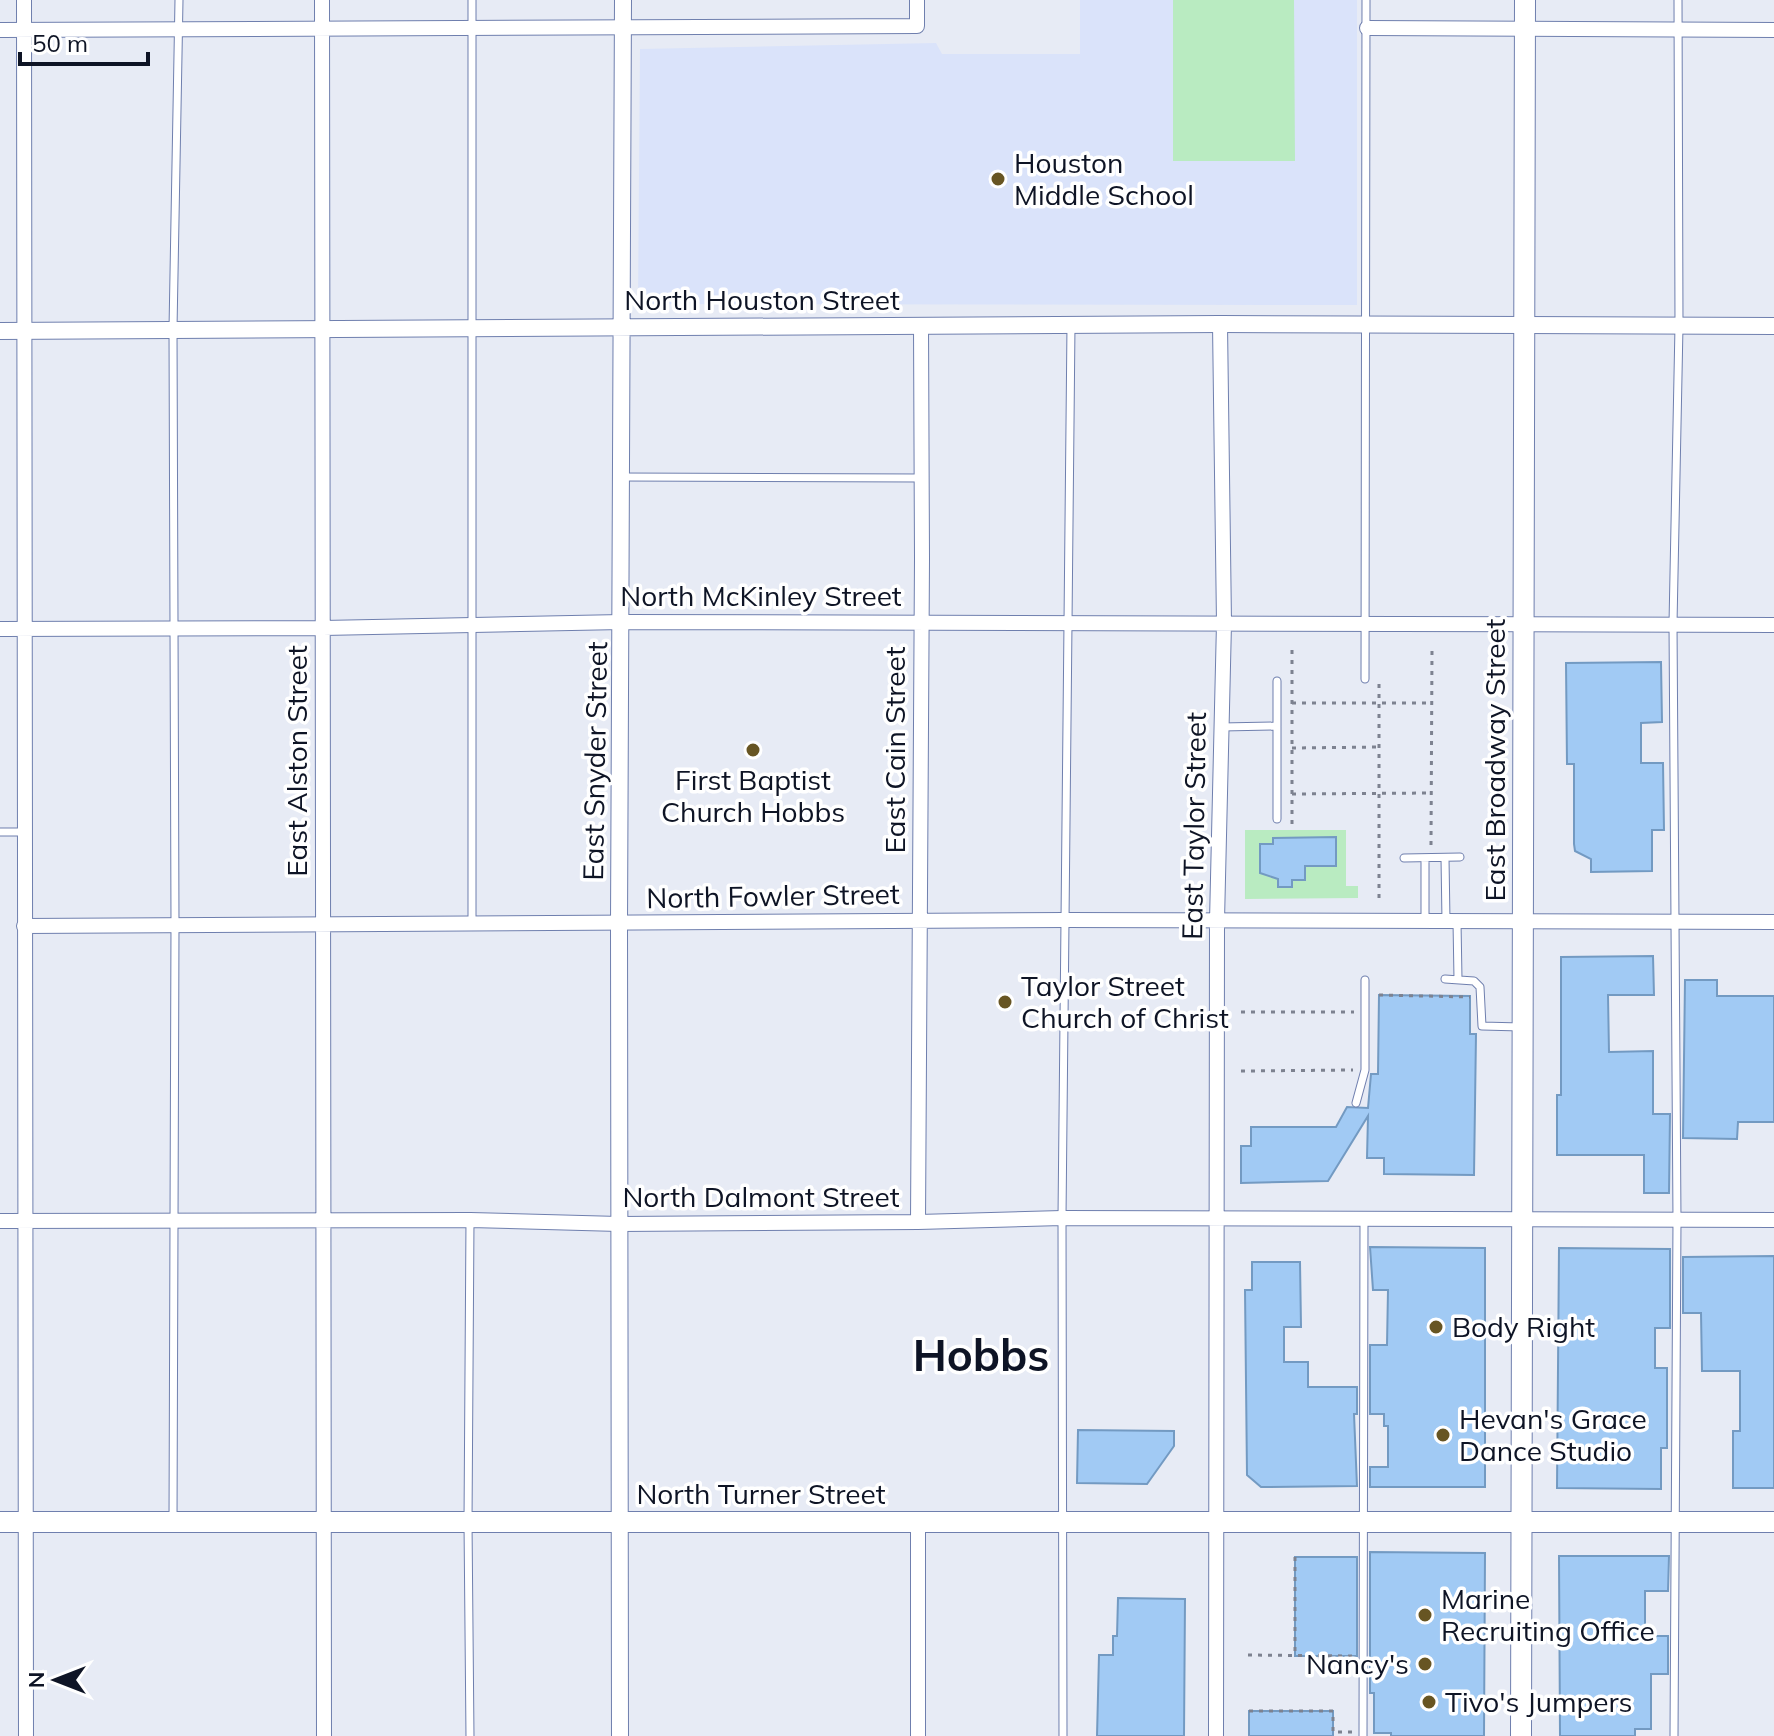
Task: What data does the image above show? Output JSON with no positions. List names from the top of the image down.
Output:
{
  "streets": {
    "main road": ["East Broadway Street", "North Turner Street"],
    "street": [
      "North Houston Street",
      "North McKinley Street",
      "East Cain Street",
      "East Alston Street",
      "East Snyder Street",
      "East Taylor Street",
      "North Fowler Street",
      "North Dalmont Street"
    ]
  },
  "crossings": [
    ["North Houston Street", "East Cain Street"],
    ["North Houston Street", "East Broadway Street"],
    ["North Houston Street", "East Alston Street"],
    ["North Houston Street", "East Snyder Street"],
    ["North Houston Street", "East Taylor Street"],
    ["North McKinley Street", "East Cain Street"],
    ["North McKinley Street", "East Broadway Street"],
    ["North McKinley Street", "East Alston Street"],
    ["North McKinley Street", "East Snyder Street"],
    ["North McKinley Street", "East Taylor Street"],
    ["East Cain Street", "North Fowler Street"],
    ["East Cain Street", "North Dalmont Street"],
    ["East Broadway Street", "North Fowler Street"],
    ["East Broadway Street", "North Dalmont Street"],
    ["East Broadway Street", "North Turner Street"],
    ["East Alston Street", "North Fowler Street"],
    ["East Alston Street", "North Dalmont Street"],
    ["East Alston Street", "North Turner Street"],
    ["East Snyder Street", "North Fowler Street"],
    ["East Snyder Street", "North Dalmont Street"],
    ["East Snyder Street", "North Turner Street"],
    ["East Taylor Street", "North Fowler Street"],
    ["East Taylor Street", "North Dalmont Street"],
    ["East Taylor Street", "North Turner Street"]
  ],
  "districts": ["Hobbs"],
  "places": [
    "Houston Middle School",
    "First Baptist Church Hobbs",
    "Taylor Street Church of Christ",
    "Body Right",
    "Hevan's Grace Dance Studio",
    "Marine Recruiting Office",
    "Nancy's",
    "Tivo's Jumpers"
  ],
  "scale_bar": "50 m",
  "north": "left"
}
